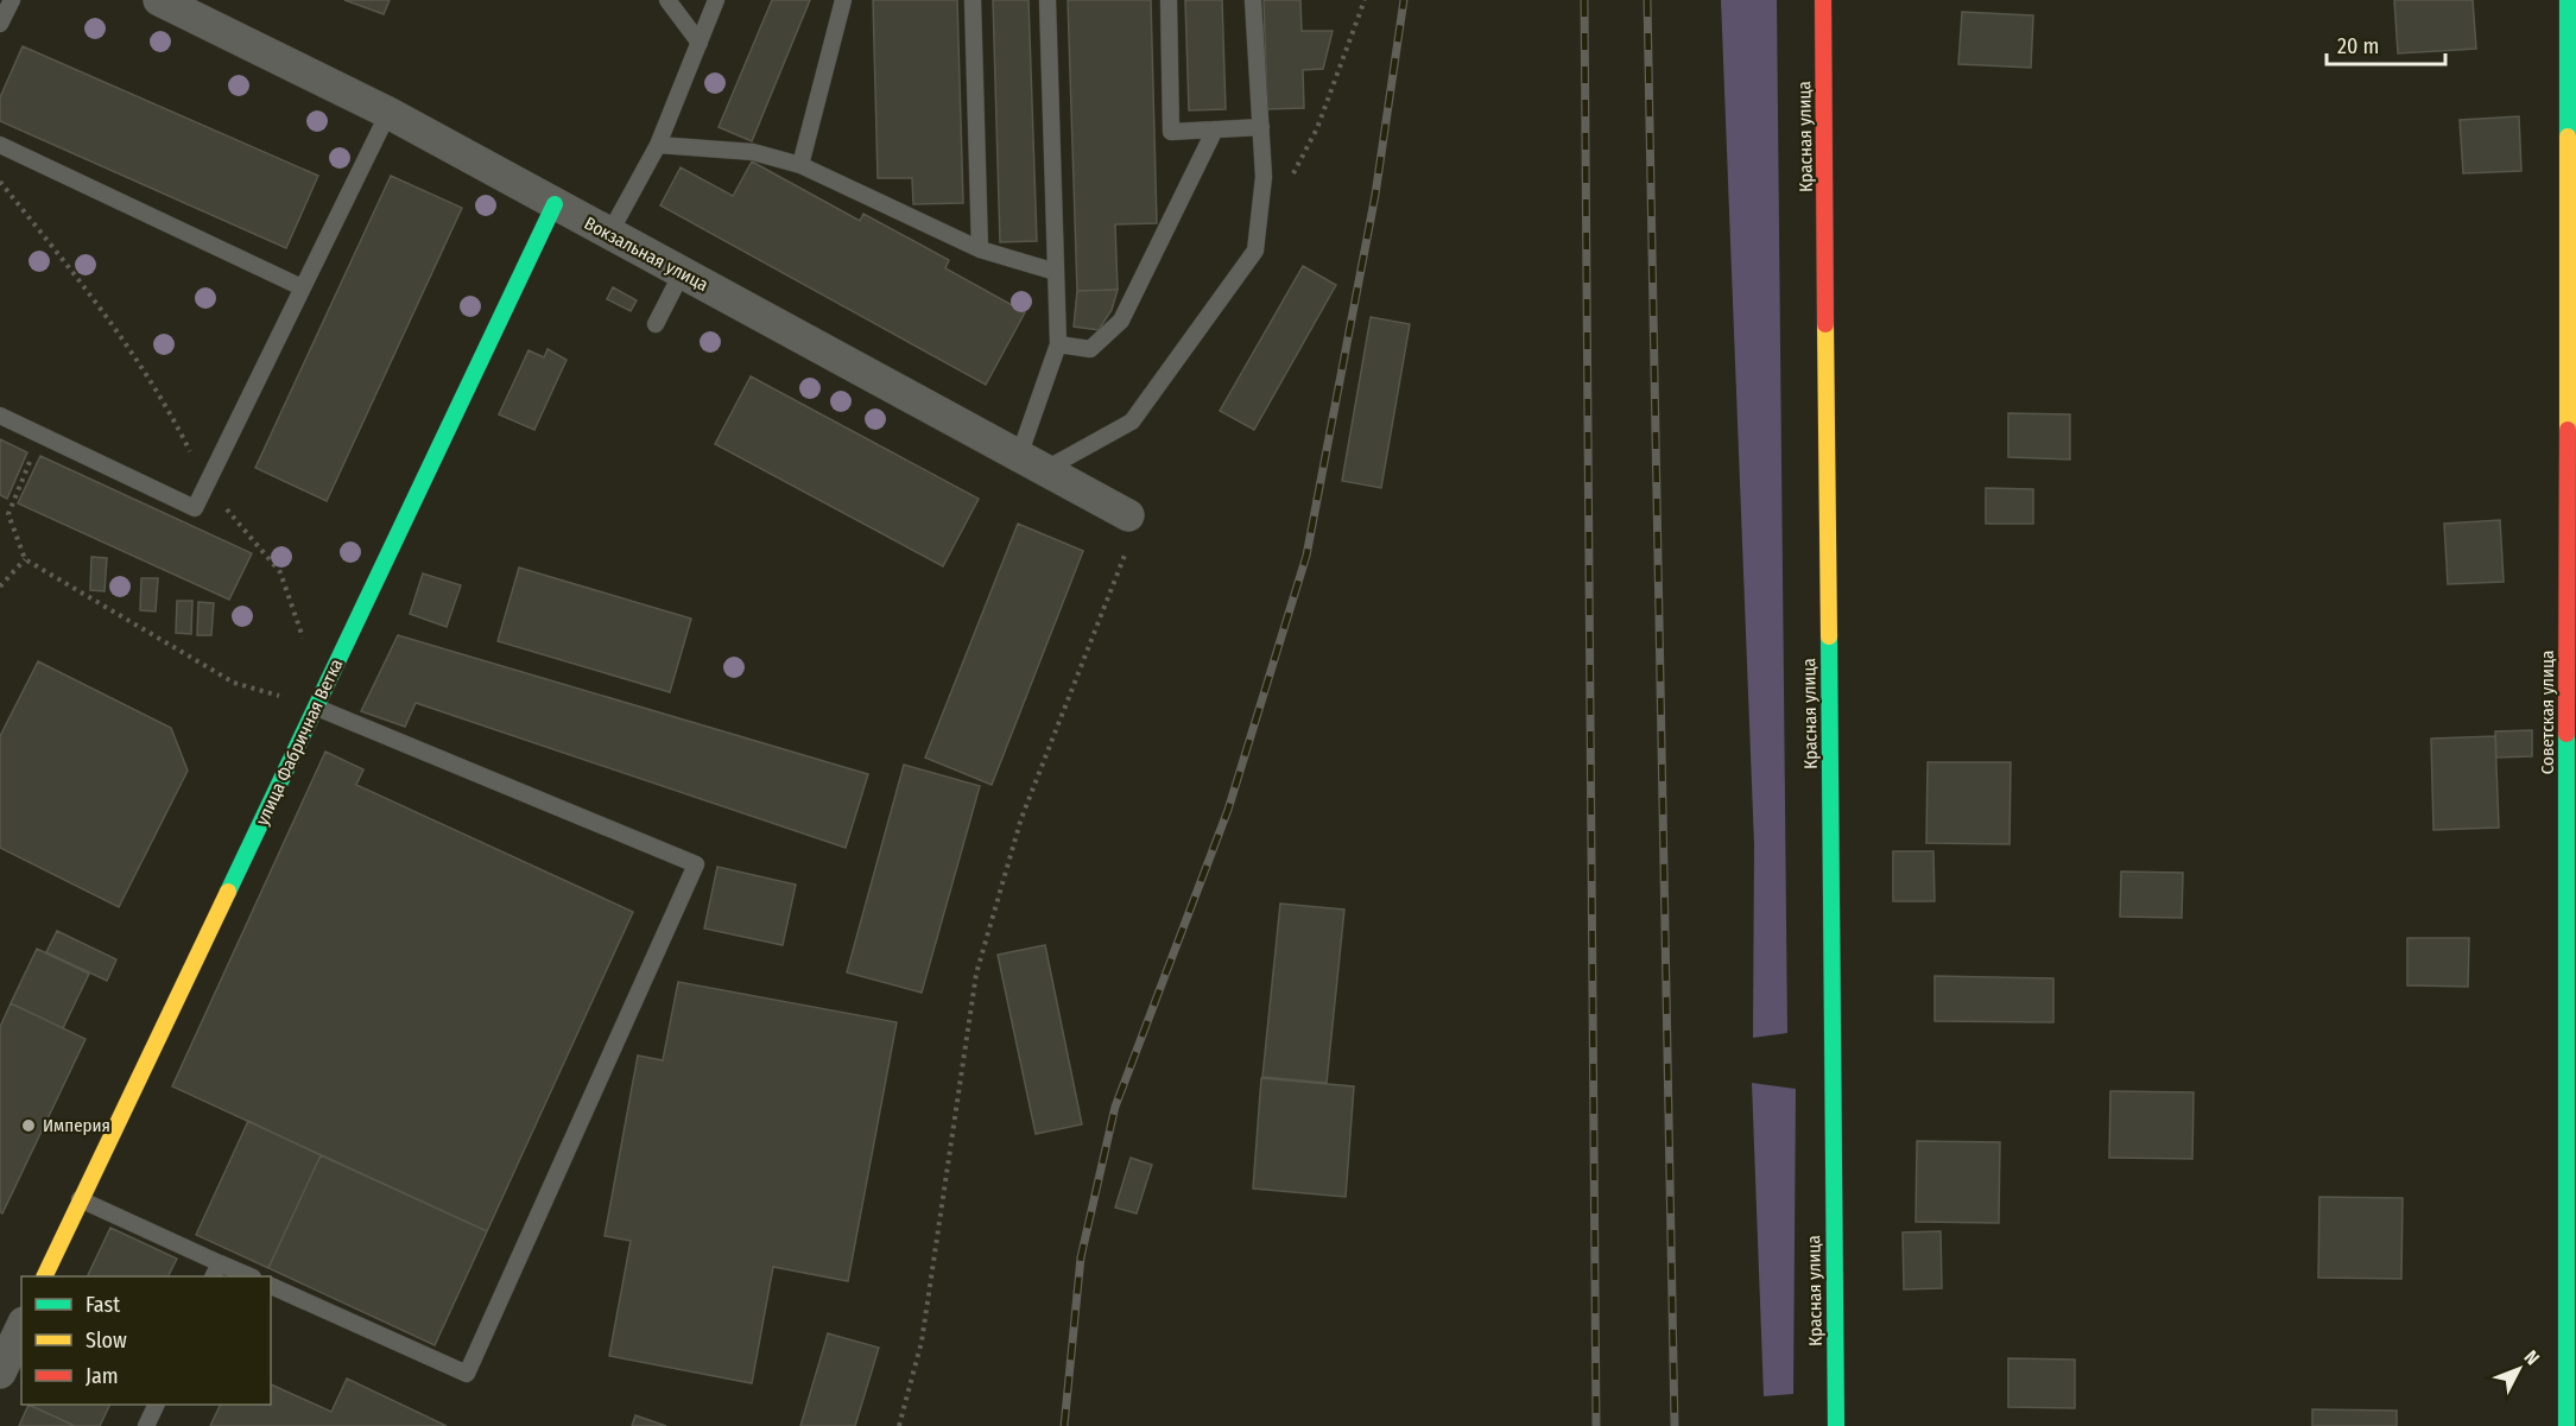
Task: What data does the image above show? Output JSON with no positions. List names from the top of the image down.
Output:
{
  "streets": {
    "street": [
      "Красная улица",
      "Вокзальная улица",
      "Советская улица",
      "улица Фабричная Ветка"
    ]
  },
  "crossings": [
    ["Вокзальная улица", "улица Фабричная Ветка"]
  ],
  "places": ["Империя"],
  "legend": ["Fast", "Slow", "Jam"],
  "scale_bar": "20 m",
  "north": "top right"
}
